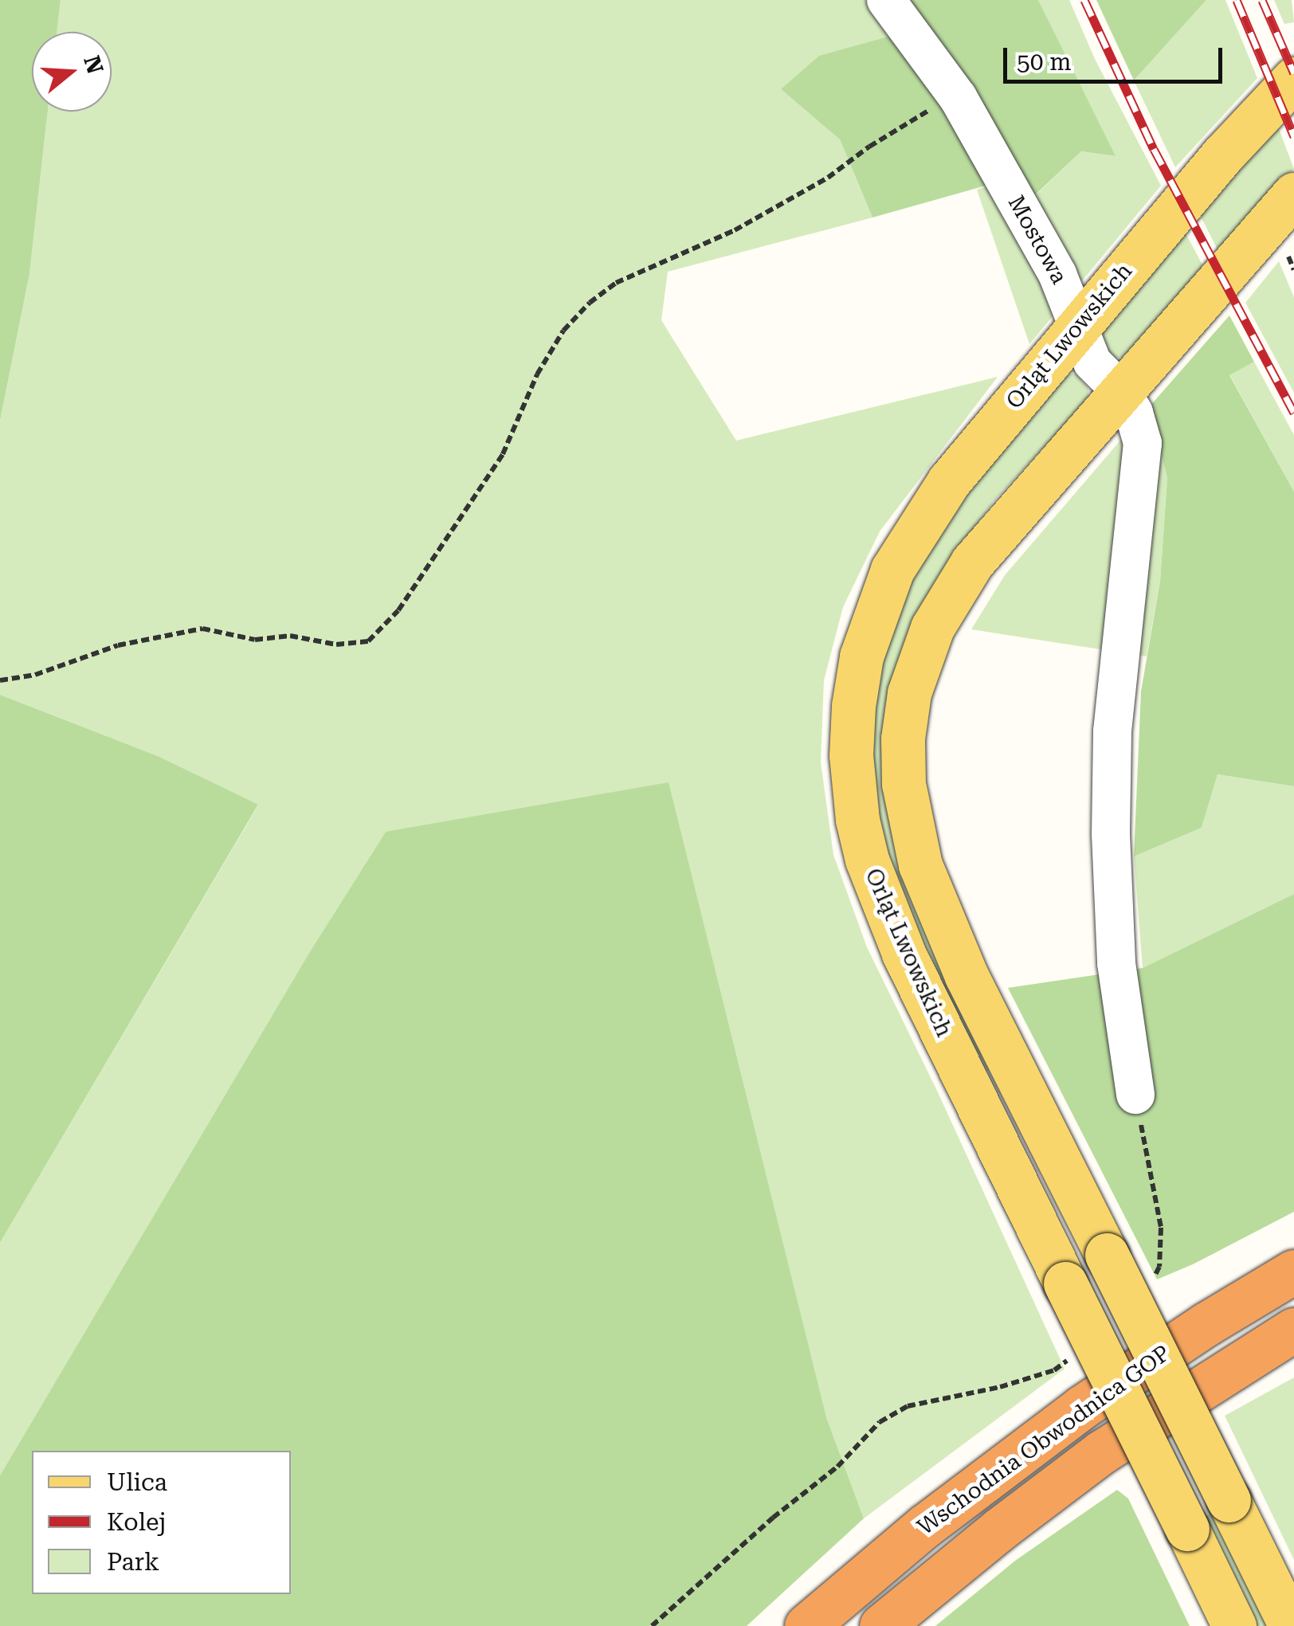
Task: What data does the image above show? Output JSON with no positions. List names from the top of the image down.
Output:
{
  "streets": {
    "highway": ["Wschodnia Obwodnica GOP"],
    "main road": ["Orląt Lwowskich"],
    "street": ["Mostowa"]
  },
  "crossings": [
    ["Mostowa", "Orląt Lwowskich"]
  ],
  "legend": ["Ulica", "Kolej", "Park"],
  "scale_bar": "50 m",
  "north": "right"
}
